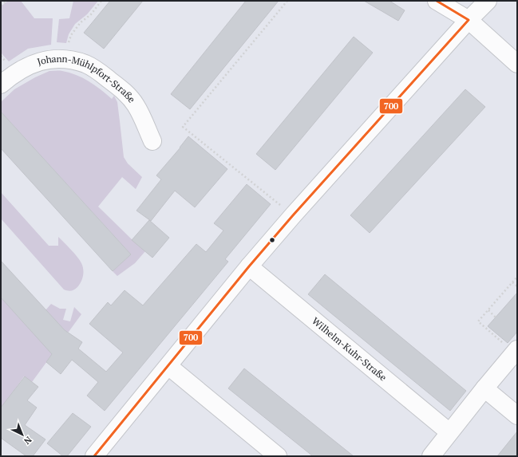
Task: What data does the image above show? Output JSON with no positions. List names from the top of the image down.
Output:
{
  "streets": {
    "street": ["Johann-Mühlpfort-Straße", "Wilhelm-Kuhr-Straße"]
  },
  "lines": ["transit line 700"],
  "north": "bottom right"
}
